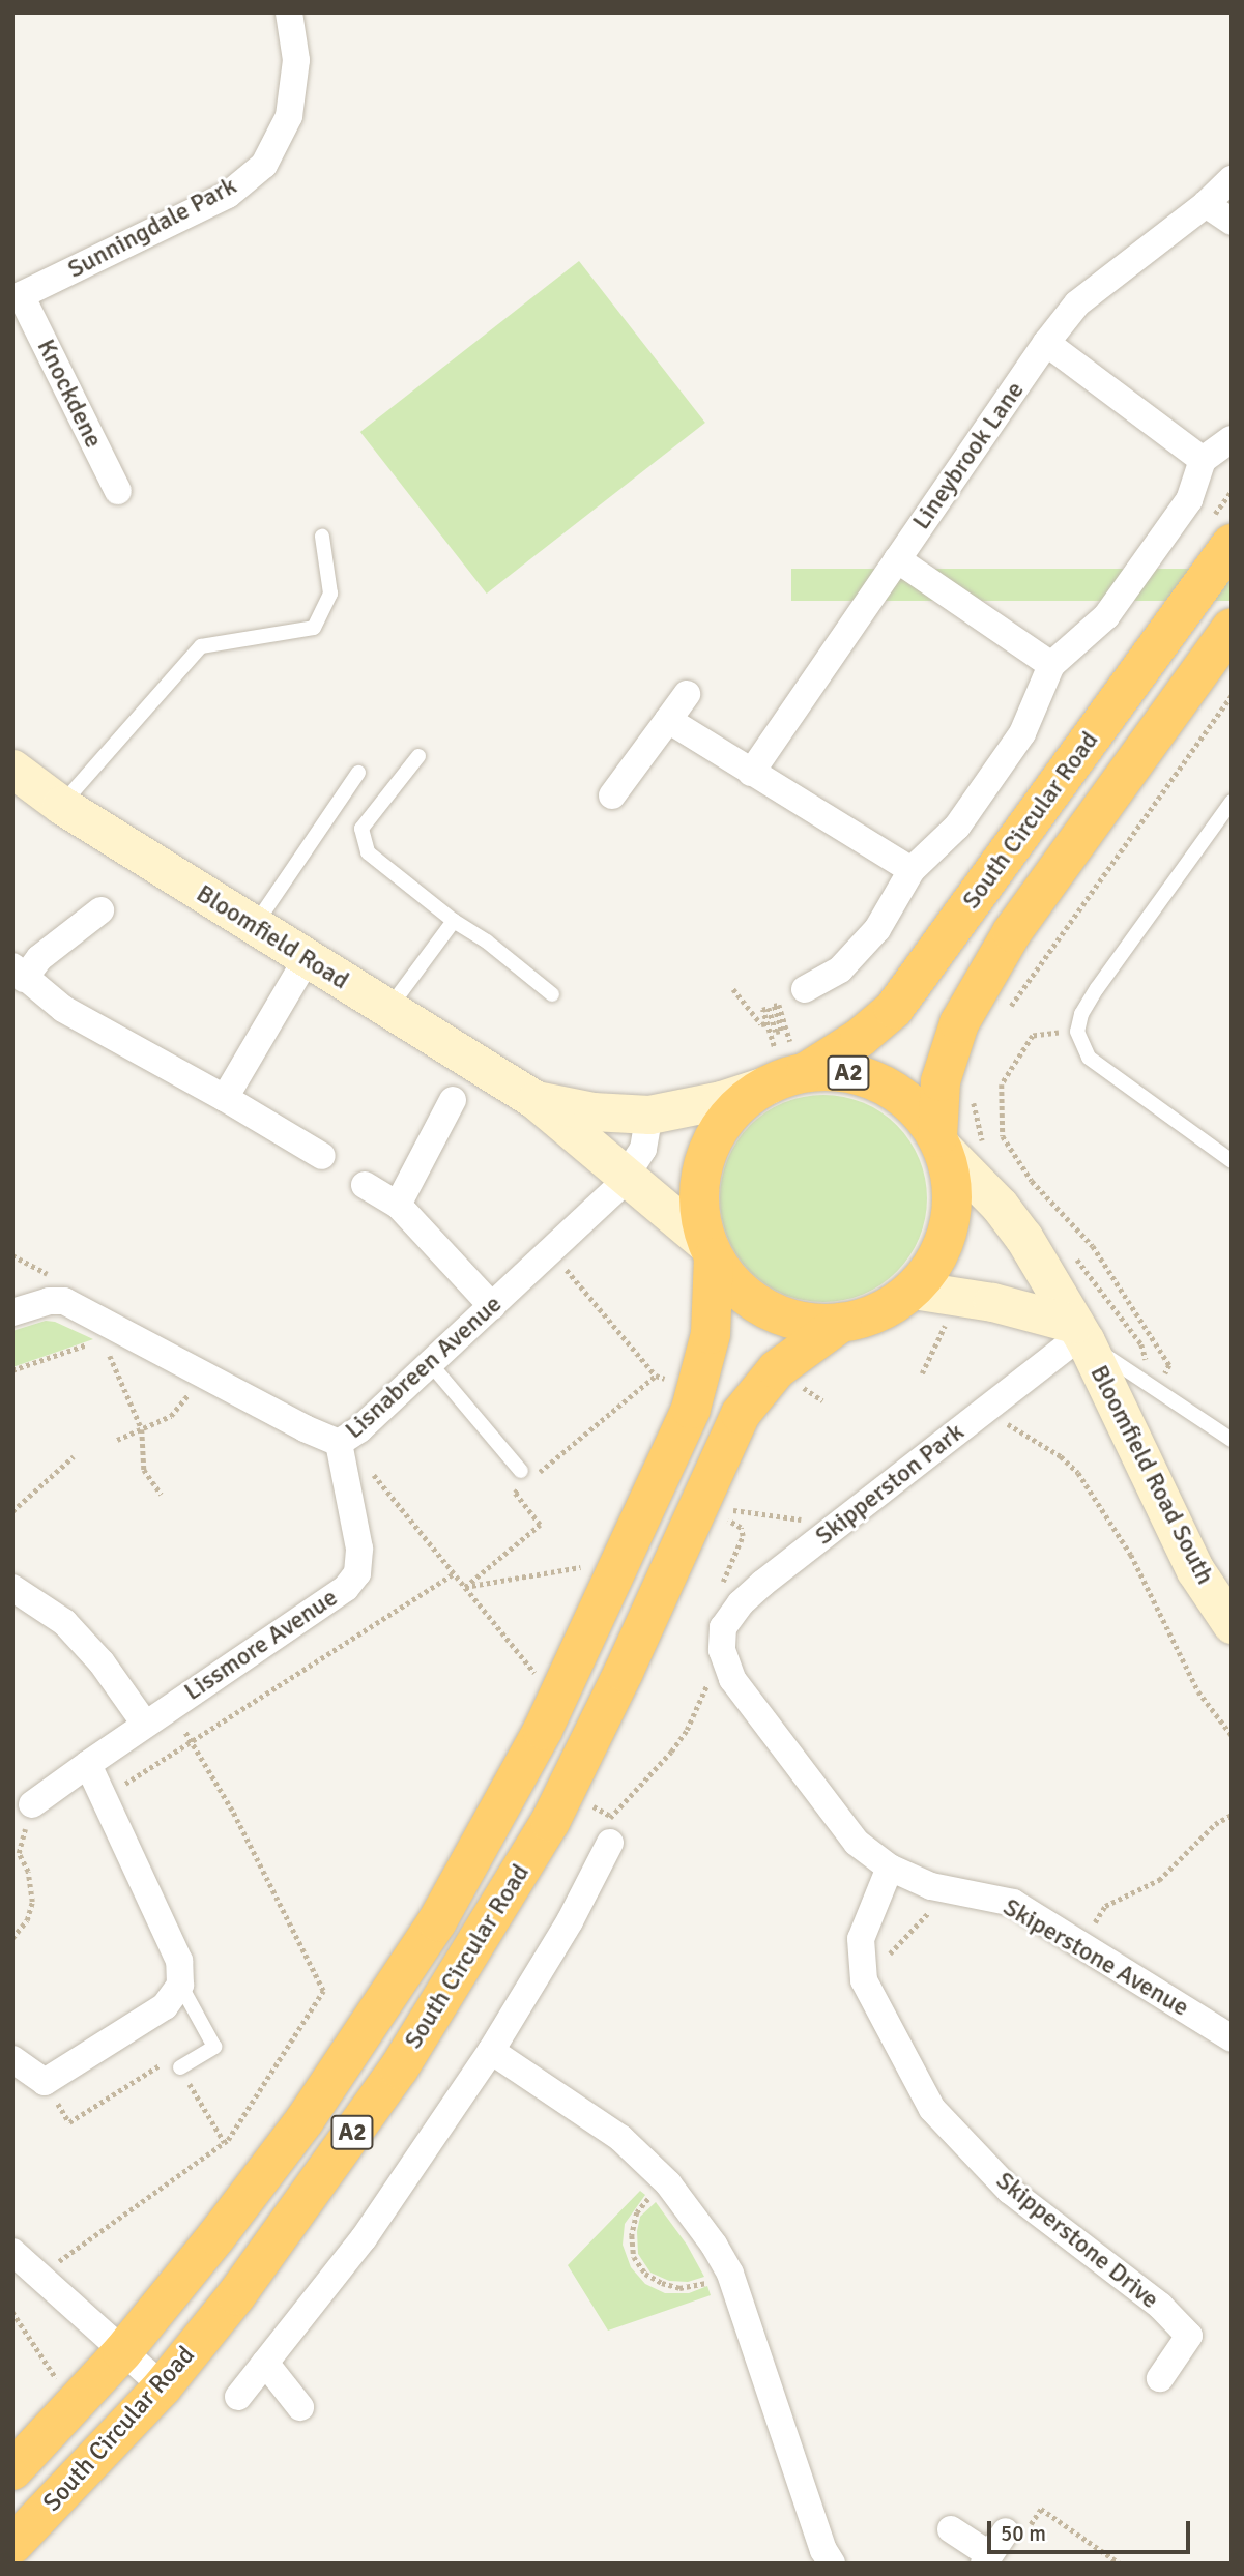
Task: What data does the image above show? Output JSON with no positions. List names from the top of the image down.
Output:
{
  "streets": {
    "highway": ["South Circular Road", "A2"],
    "street": [
      "Sunningdale Park",
      "Knockdene",
      "Lineybrook Lane",
      "Bloomfield Road",
      "Lisnabreen Avenue",
      "Bloomfield Road South",
      "Skipperston Park",
      "Lissmore Avenue",
      "Skiperstone Avenue",
      "Skipperstone Drive"
    ]
  },
  "crossings": [
    ["Sunningdale Park", "Knockdene"],
    ["South Circular Road", "Bloomfield Road"],
    ["South Circular Road", "A2"],
    ["South Circular Road", "Bloomfield Road South"],
    ["Bloomfield Road", "A2"],
    ["Bloomfield Road", "Lisnabreen Avenue"],
    ["Bloomfield Road", "Bloomfield Road South"],
    ["A2", "Bloomfield Road South"],
    ["Lisnabreen Avenue", "Lissmore Avenue"],
    ["Bloomfield Road South", "Skipperston Park"],
    ["Skipperston Park", "Skiperstone Avenue"],
    ["Skiperstone Avenue", "Skipperstone Drive"]
  ],
  "scale_bar": "50 m"
}
